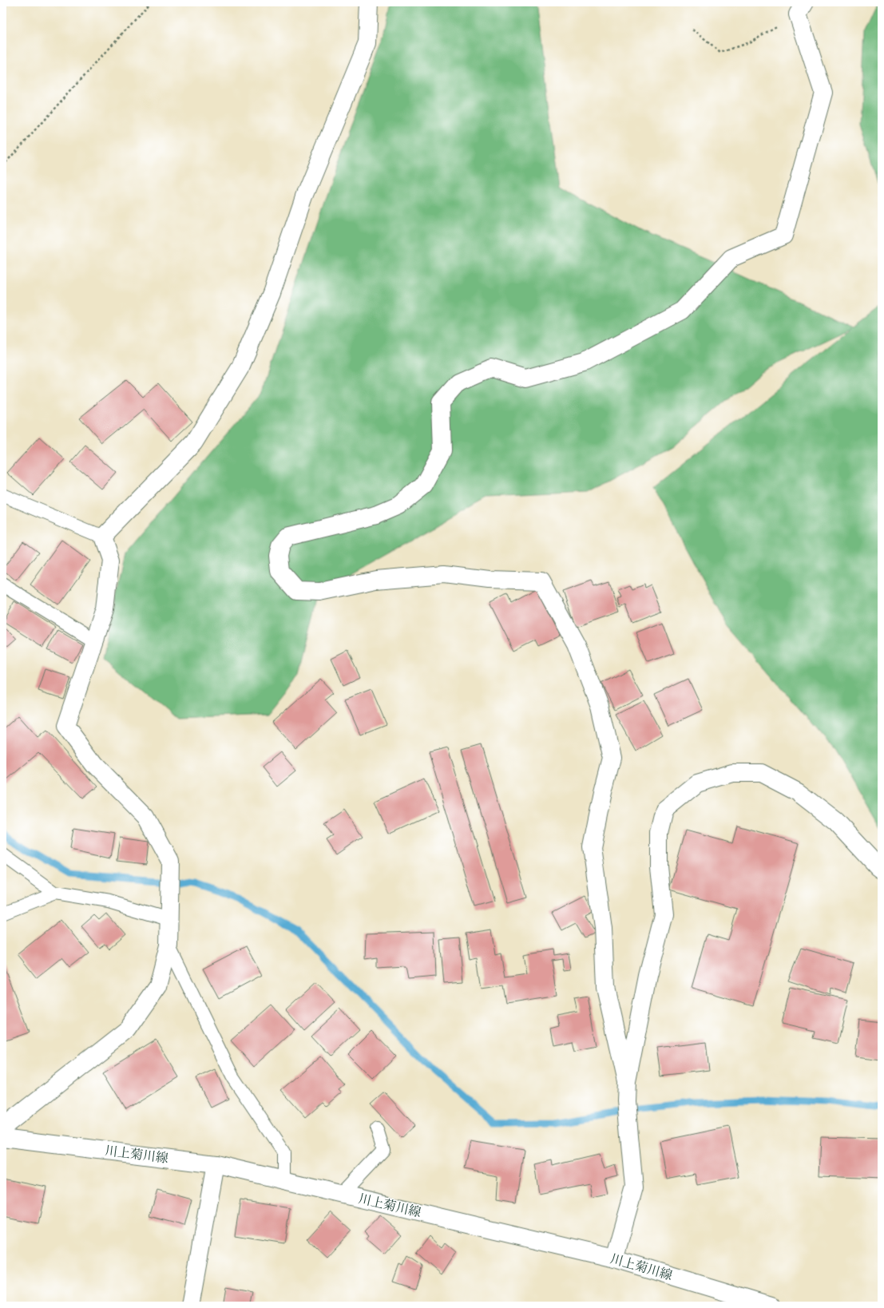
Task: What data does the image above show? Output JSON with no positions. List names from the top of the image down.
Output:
{
  "streets": {
    "street": ["川上菊川線"]
  }
}
